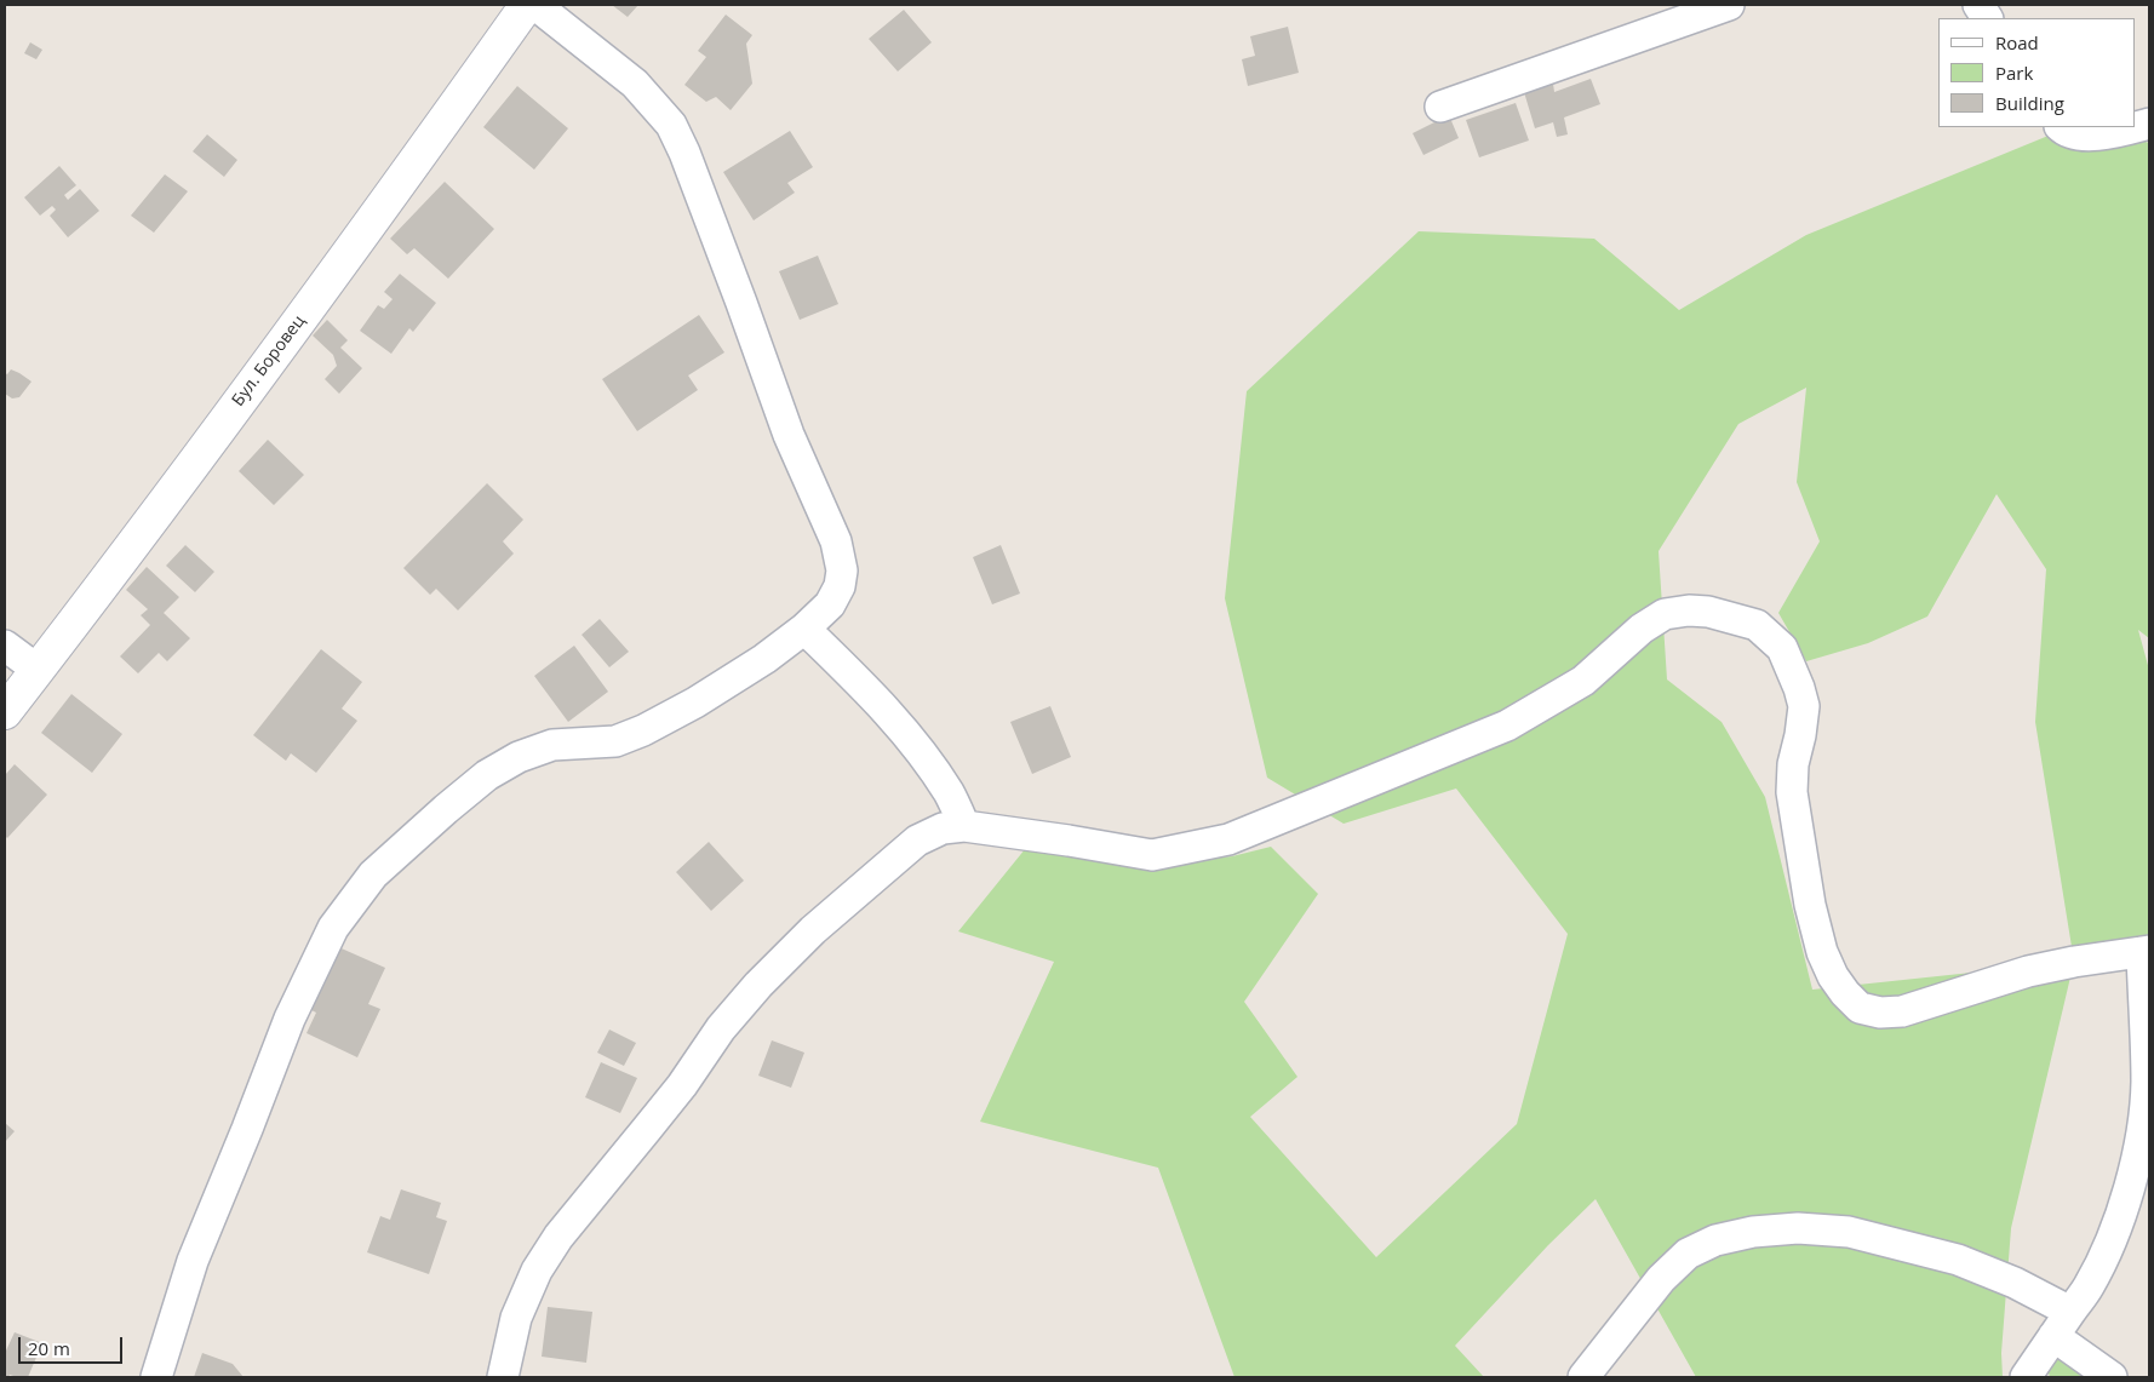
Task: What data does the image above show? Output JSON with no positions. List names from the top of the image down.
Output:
{
  "streets": {
    "street": ["Бул. Боровец"]
  },
  "legend": ["Road", "Park", "Building"],
  "scale_bar": "20 m"
}
